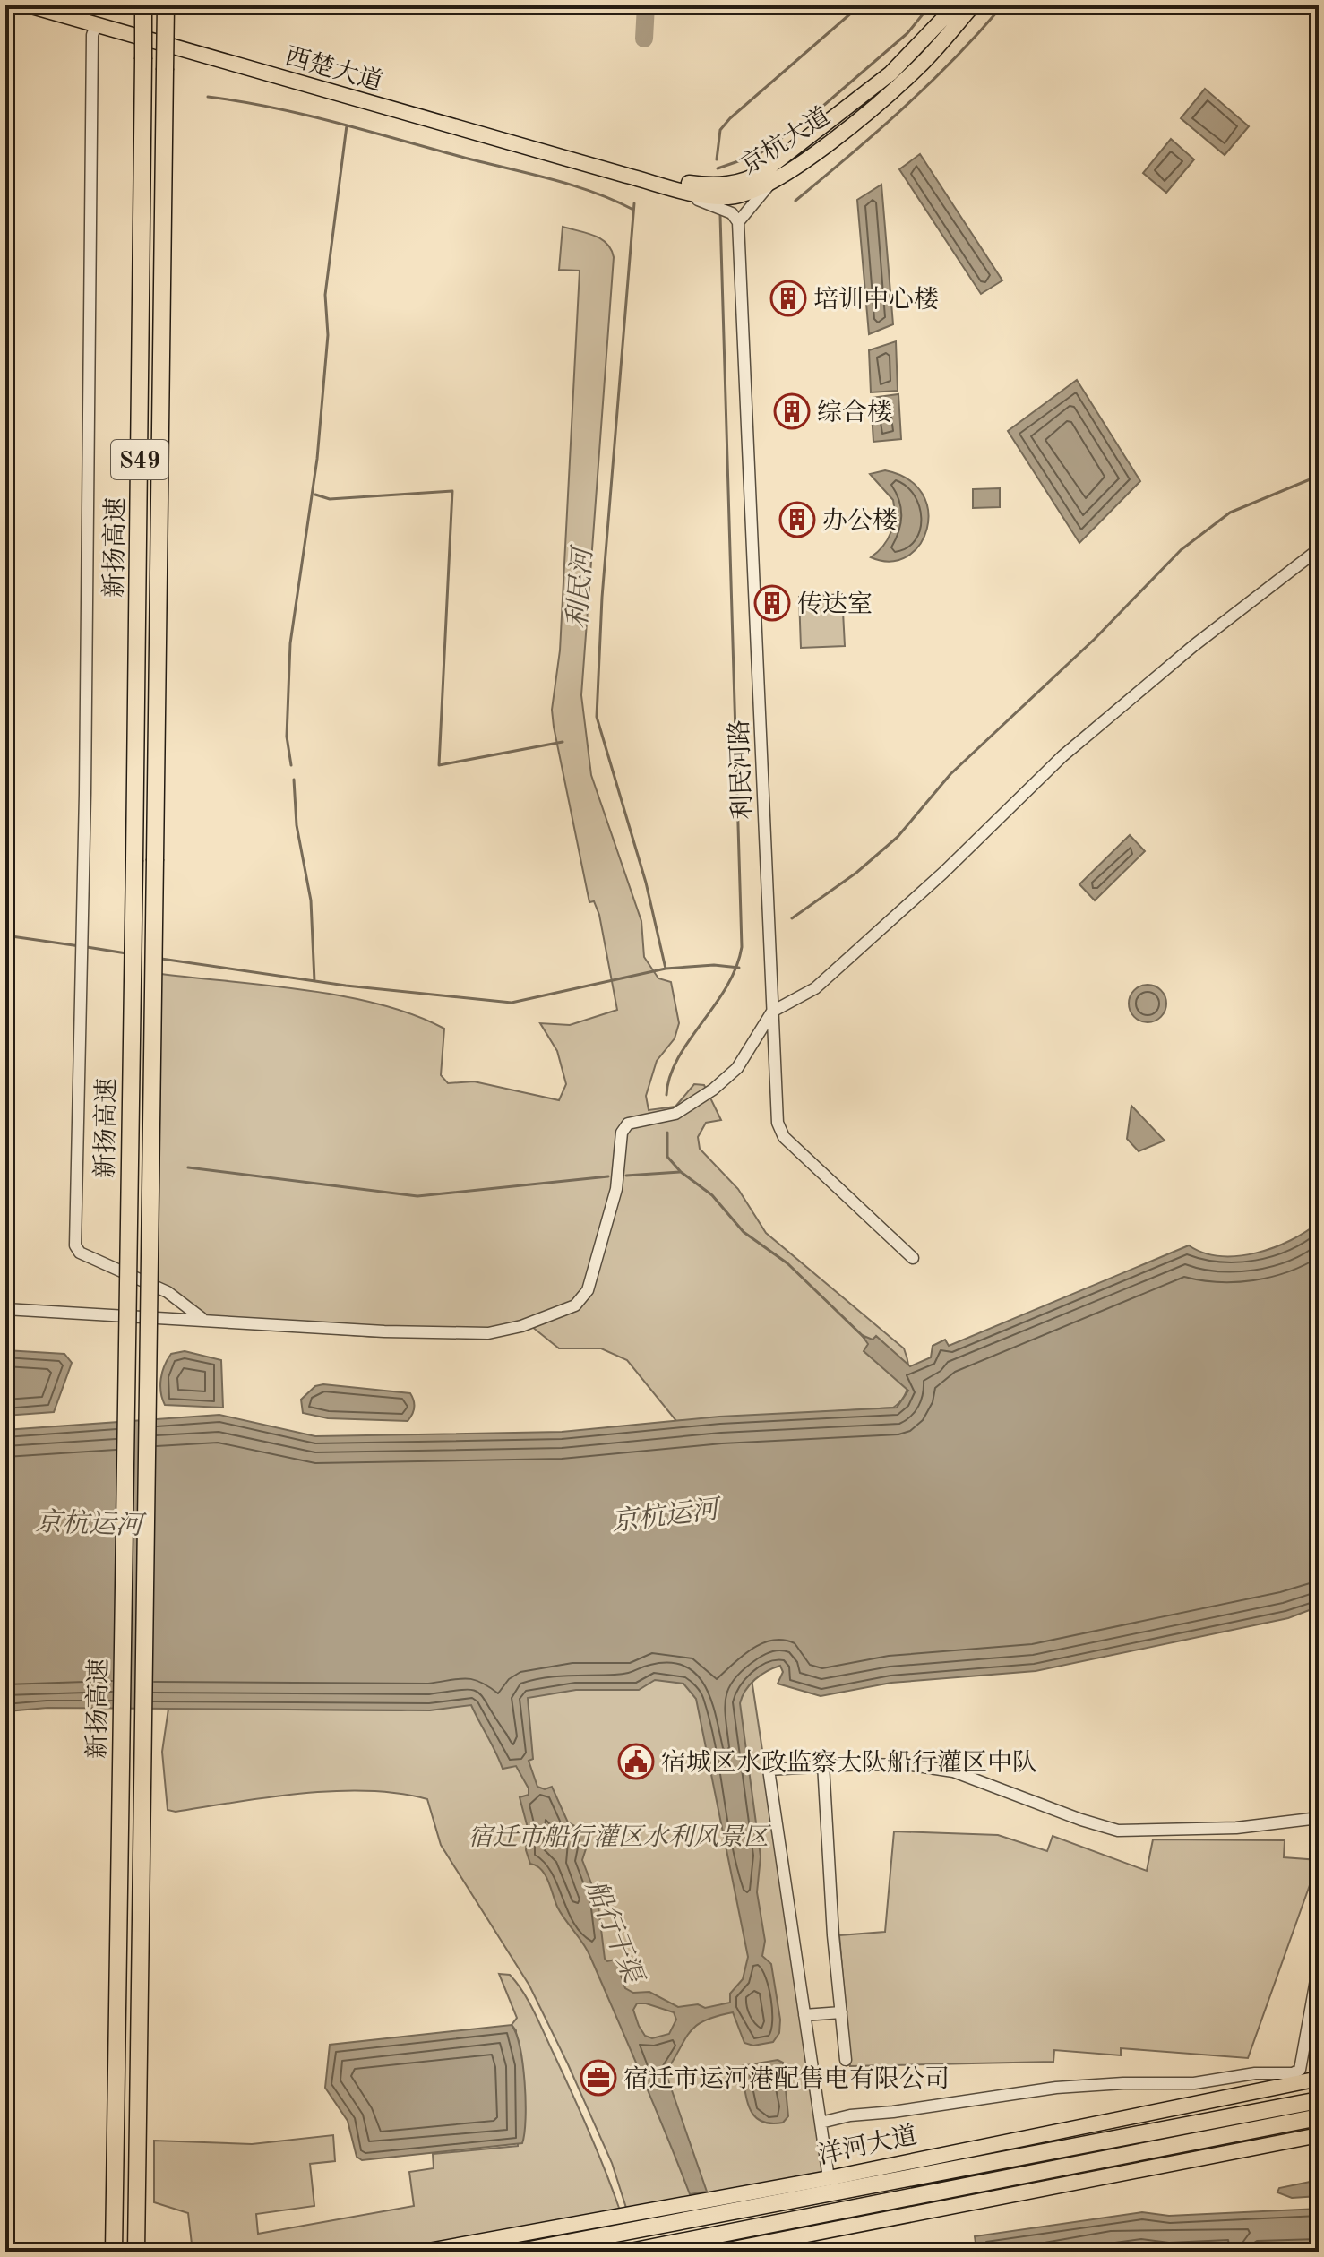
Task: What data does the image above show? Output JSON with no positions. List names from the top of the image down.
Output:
{
  "streets": {
    "highway": ["S49", "新扬高速", "洋河大道"],
    "main road": ["西楚大道", "京杭大道"],
    "street": ["利民河路"]
  },
  "crossings": [
    ["西楚大道", "京杭大道"]
  ],
  "water": ["利民河", "京杭运河", "船行干渠"],
  "parks": ["宿迁市船行灌区水利风景区"],
  "places": {
    "building": [
      "培训中心楼",
      "综合楼",
      "办公楼",
      "传达室"
    ],
    "public building": ["宿城区水政监察大队船行灌区中队"],
    "office": ["宿迁市运河港配售电有限公司"]
  }
}
